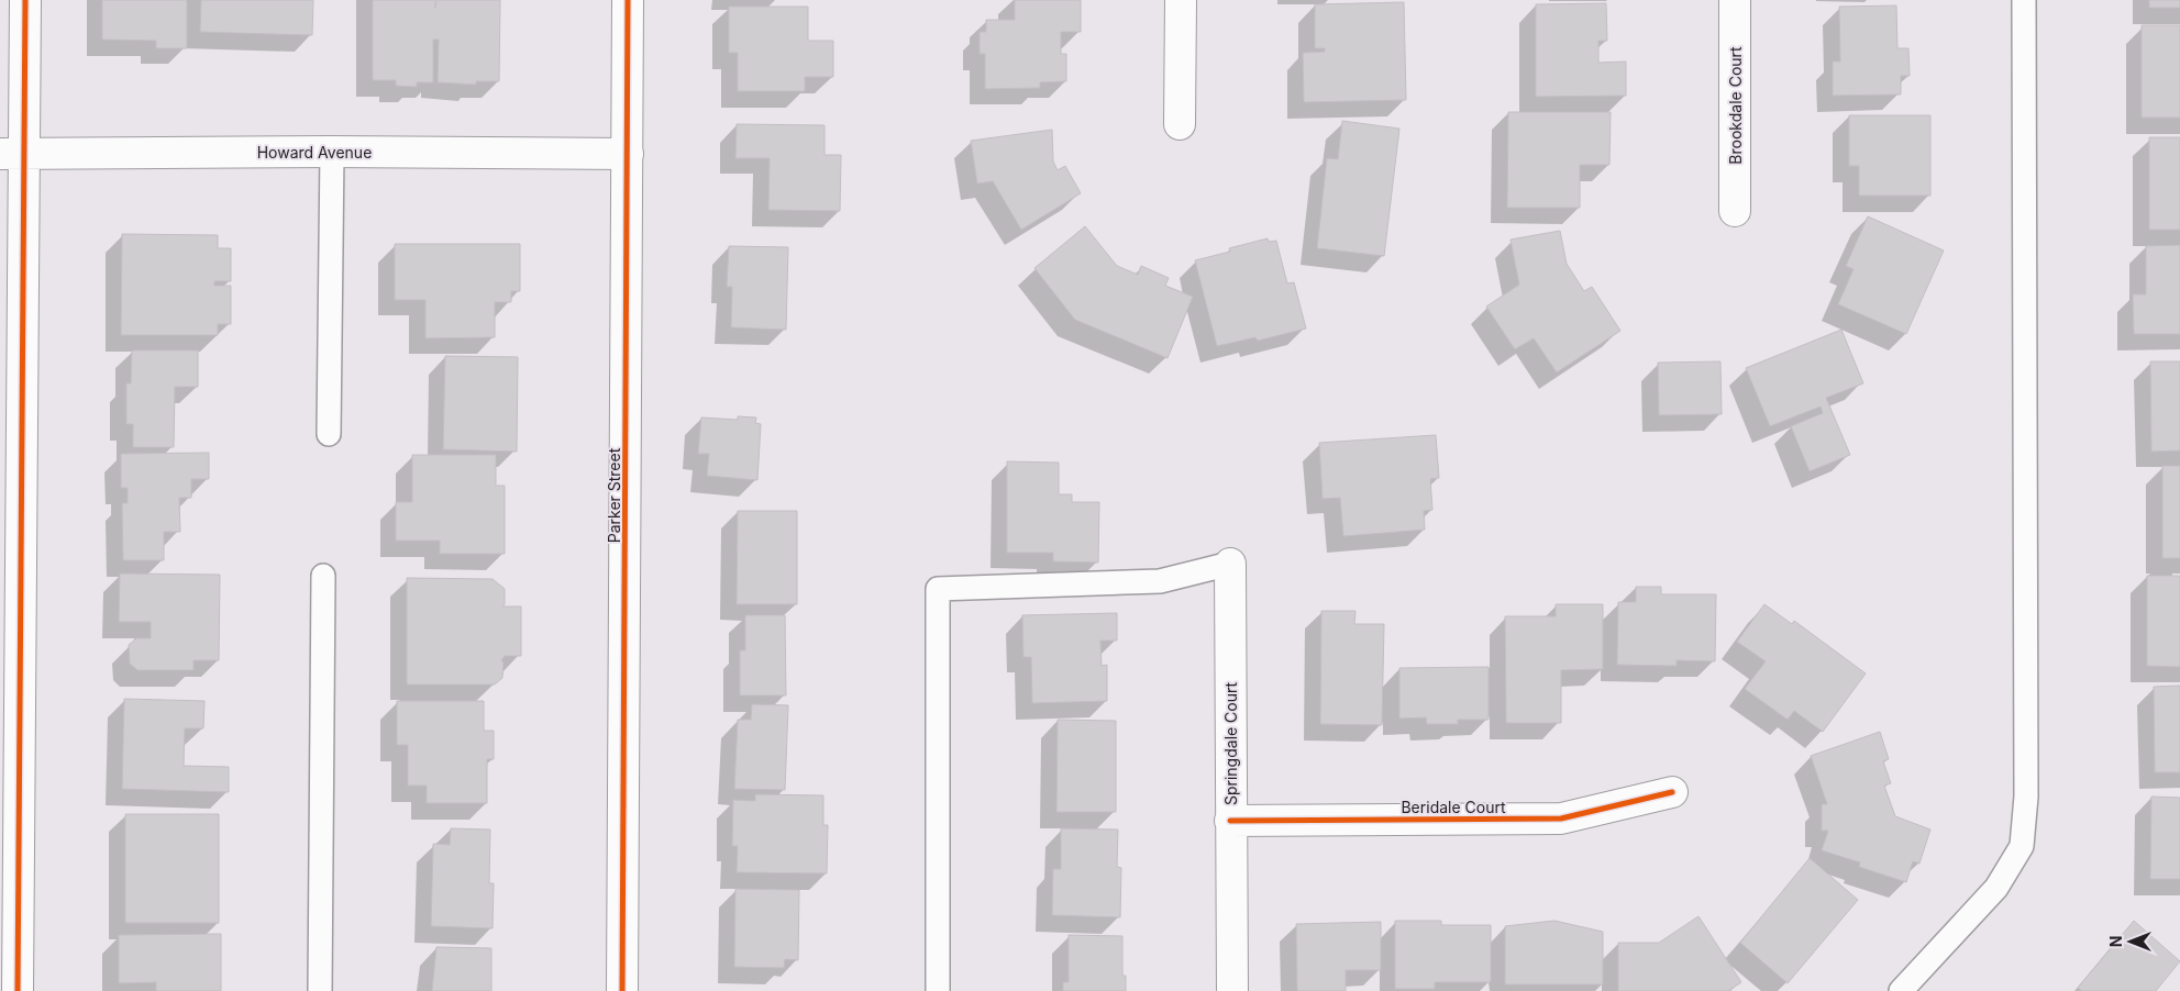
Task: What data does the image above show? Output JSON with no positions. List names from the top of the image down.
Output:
{
  "streets": {
    "street": [
      "Brookdale Court",
      "Howard Avenue",
      "Parker Street",
      "Springdale Court",
      "Beridale Court"
    ]
  },
  "crossings": [
    ["Howard Avenue", "Parker Street"],
    ["Springdale Court", "Beridale Court"]
  ],
  "north": "left"
}
